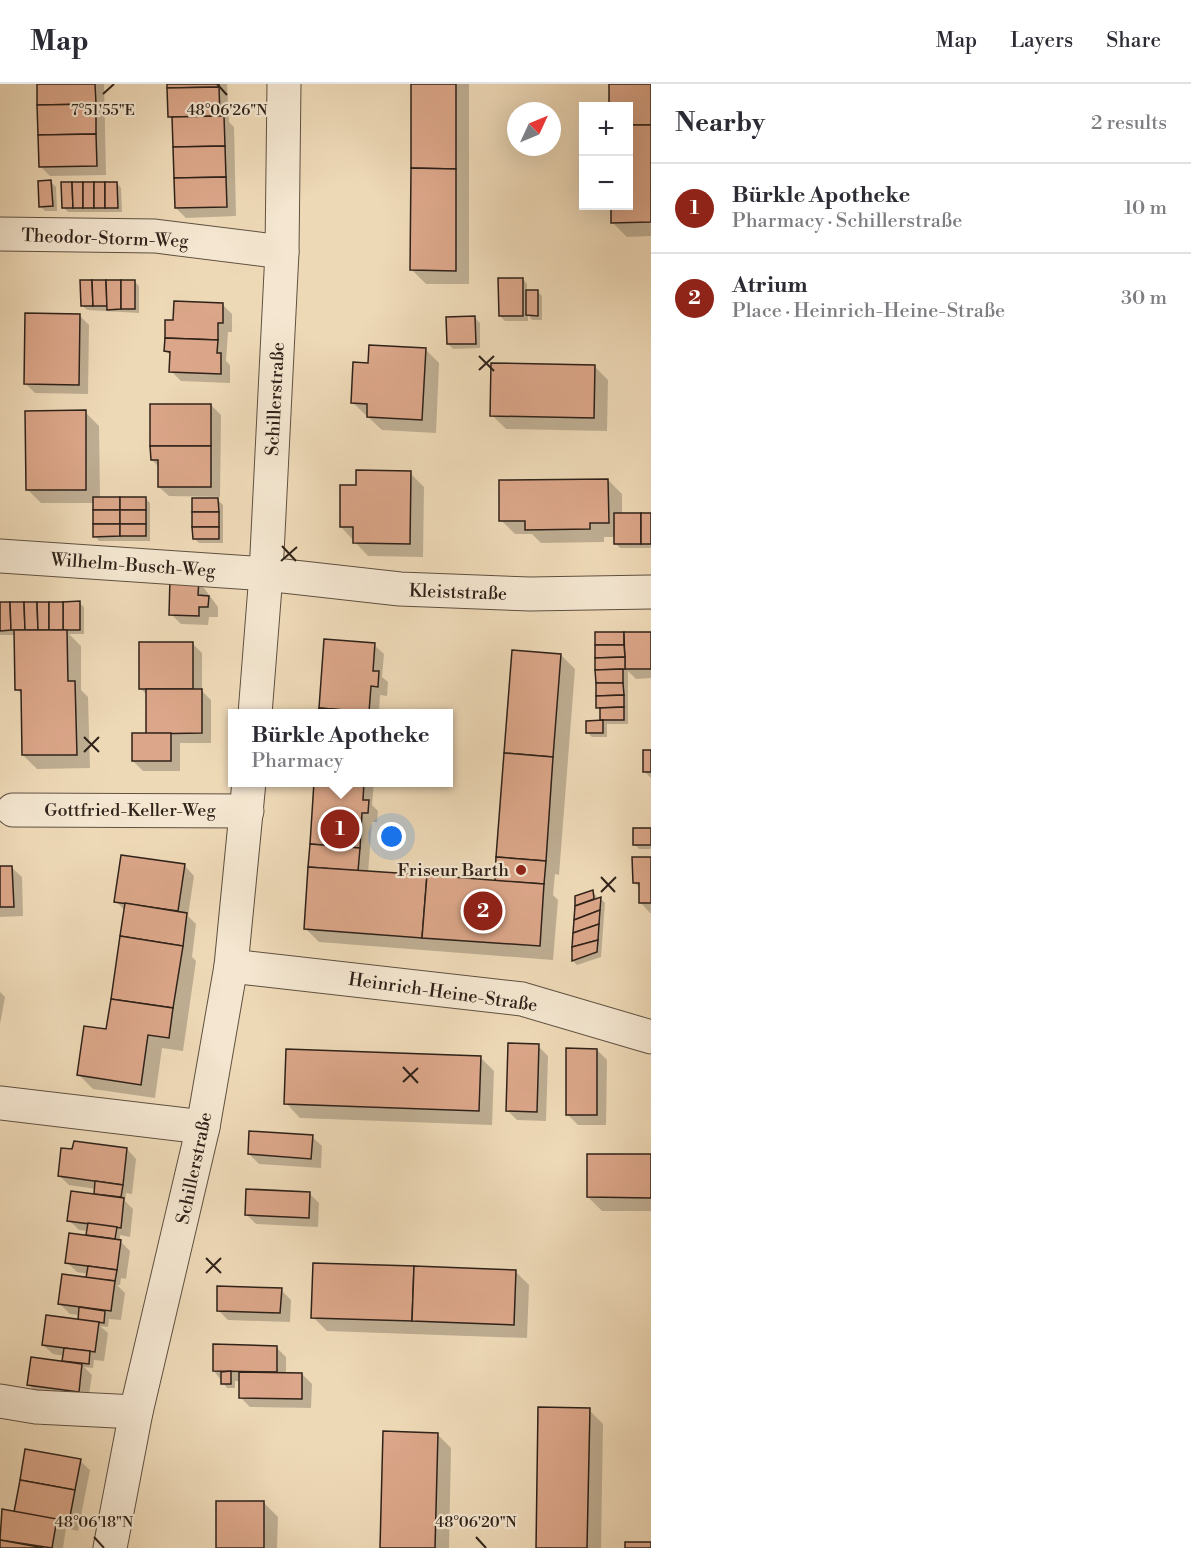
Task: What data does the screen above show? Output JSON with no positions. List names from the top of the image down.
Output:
{
  "streets": {
    "street": [
      "Theodor-Storm-Weg",
      "Schillerstraße",
      "Wilhelm-Busch-Weg",
      "Kleiststraße",
      "Gottfried-Keller-Weg",
      "Heinrich-Heine-Straße"
    ]
  },
  "crossings": [
    ["Theodor-Storm-Weg", "Schillerstraße"],
    ["Schillerstraße", "Wilhelm-Busch-Weg"],
    ["Schillerstraße", "Kleiststraße"],
    ["Schillerstraße", "Gottfried-Keller-Weg"],
    ["Schillerstraße", "Heinrich-Heine-Straße"],
    ["Wilhelm-Busch-Weg", "Kleiststraße"]
  ],
  "places": ["Friseur Barth"],
  "north": "top right",
  "page": {
    "header": "Map",
    "nav": ["Map", "Layers", "Share"],
    "heading": ["Nearby", "2 results"],
    "map_buttons": ["+", "−"],
    "list": [
      {
        "mark": "1",
        "name": "Bürkle Apotheke",
        "note": "Pharmacy · Schillerstraße",
        "value": "10 m"
      },
      {
        "mark": "2",
        "name": "Atrium",
        "note": "Place · Heinrich-Heine-Straße",
        "value": "30 m"
      }
    ],
    "popup": ["Bürkle Apotheke", "Pharmacy"],
    "pins": ["1", "2"]
  },
  "coordinates": [
    "7°51'55\"E",
    "48°06'26\"N",
    "48°06'18\"N",
    "48°06'20\"N"
  ]
}
